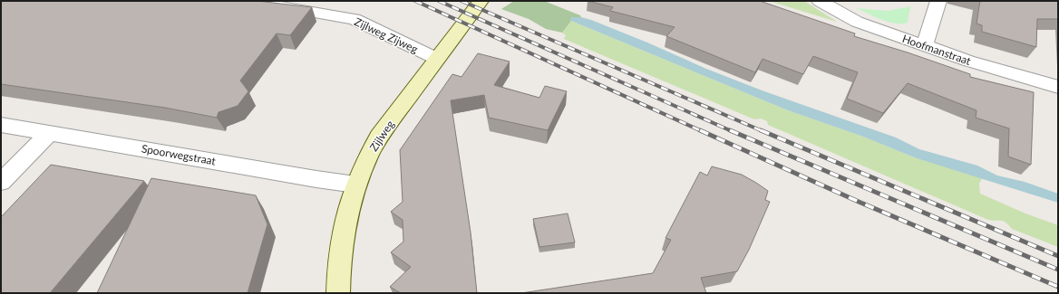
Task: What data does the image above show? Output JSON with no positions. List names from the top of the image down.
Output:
{
  "streets": {
    "main road": ["Zijlweg"],
    "street": ["Zijlweg Zijweg", "Hoofmanstraat", "Spoorwegstraat"]
  },
  "crossings": [
    ["Zijlweg Zijweg", "Zijlweg"],
    ["Zijlweg", "Spoorwegstraat"]
  ]
}
